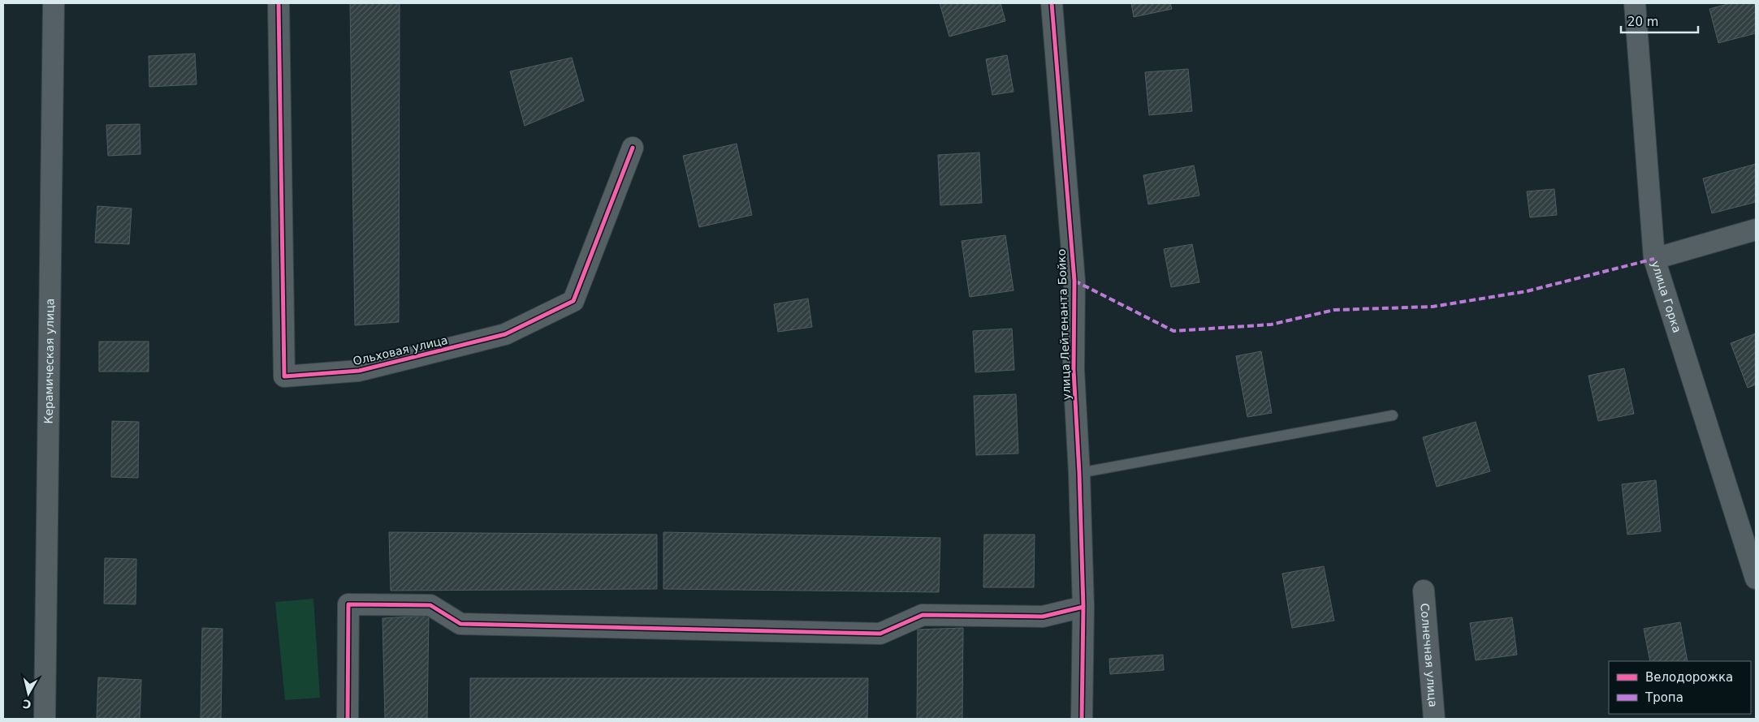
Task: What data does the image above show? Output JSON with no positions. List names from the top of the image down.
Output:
{
  "streets": {
    "street": [
      "улица Горка",
      "улица Лейтенанта Бойко",
      "Ольховая улица",
      "Керамическая улица",
      "Солнечная улица"
    ]
  },
  "legend": ["Велодорожка", "Тропа"],
  "scale_bar": "20 m",
  "north": "bottom"
}
